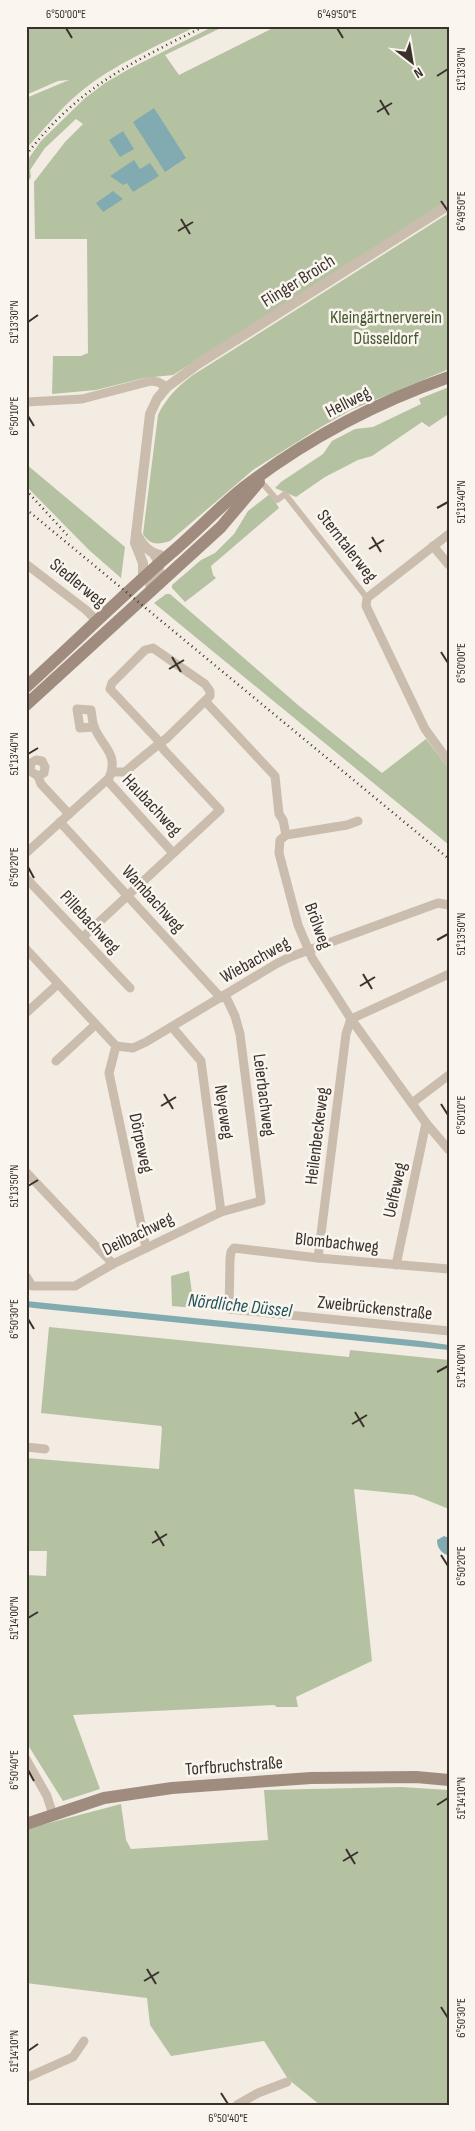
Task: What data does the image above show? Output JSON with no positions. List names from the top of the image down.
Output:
{
  "streets": {
    "main road": ["Hellweg", "Siedlerweg", "Torfbruchstraße"],
    "street": [
      "Flinger Broich",
      "Sterntalerweg",
      "Haubachweg",
      "Wambachweg",
      "Pillebachweg",
      "Brölweg",
      "Wiebachweg",
      "Leierbachweg",
      "Neyeweg",
      "Heilenbeckeweg",
      "Dörpeweg",
      "Uelfeweg",
      "Deilbachweg",
      "Blombachweg",
      "Zweibrückenstraße"
    ]
  },
  "crossings": [
    ["Flinger Broich", "Hellweg"],
    ["Hellweg", "Siedlerweg"],
    ["Wambachweg", "Wiebachweg"],
    ["Wambachweg", "Leierbachweg"],
    ["Brölweg", "Wiebachweg"],
    ["Brölweg", "Heilenbeckeweg"],
    ["Brölweg", "Uelfeweg"],
    ["Wiebachweg", "Leierbachweg"],
    ["Wiebachweg", "Neyeweg"],
    ["Wiebachweg", "Dörpeweg"],
    ["Leierbachweg", "Deilbachweg"],
    ["Neyeweg", "Deilbachweg"],
    ["Heilenbeckeweg", "Blombachweg"],
    ["Dörpeweg", "Deilbachweg"],
    ["Uelfeweg", "Blombachweg"],
    ["Blombachweg", "Zweibrückenstraße"]
  ],
  "water": ["Nördliche Düssel"],
  "parks": ["Kleingärtnerverein Düsseldorf"],
  "north": "bottom right",
  "coordinates": [
    "6°50'00\"E",
    "6°49'50\"E",
    "51°13'30\"N",
    "6°50'10\"E",
    "51°13'40\"N",
    "6°50'20\"E",
    "51°13'50\"N",
    "6°50'30\"E",
    "51°14'00\"N",
    "6°50'40\"E",
    "51°14'10\"N"
  ]
}
